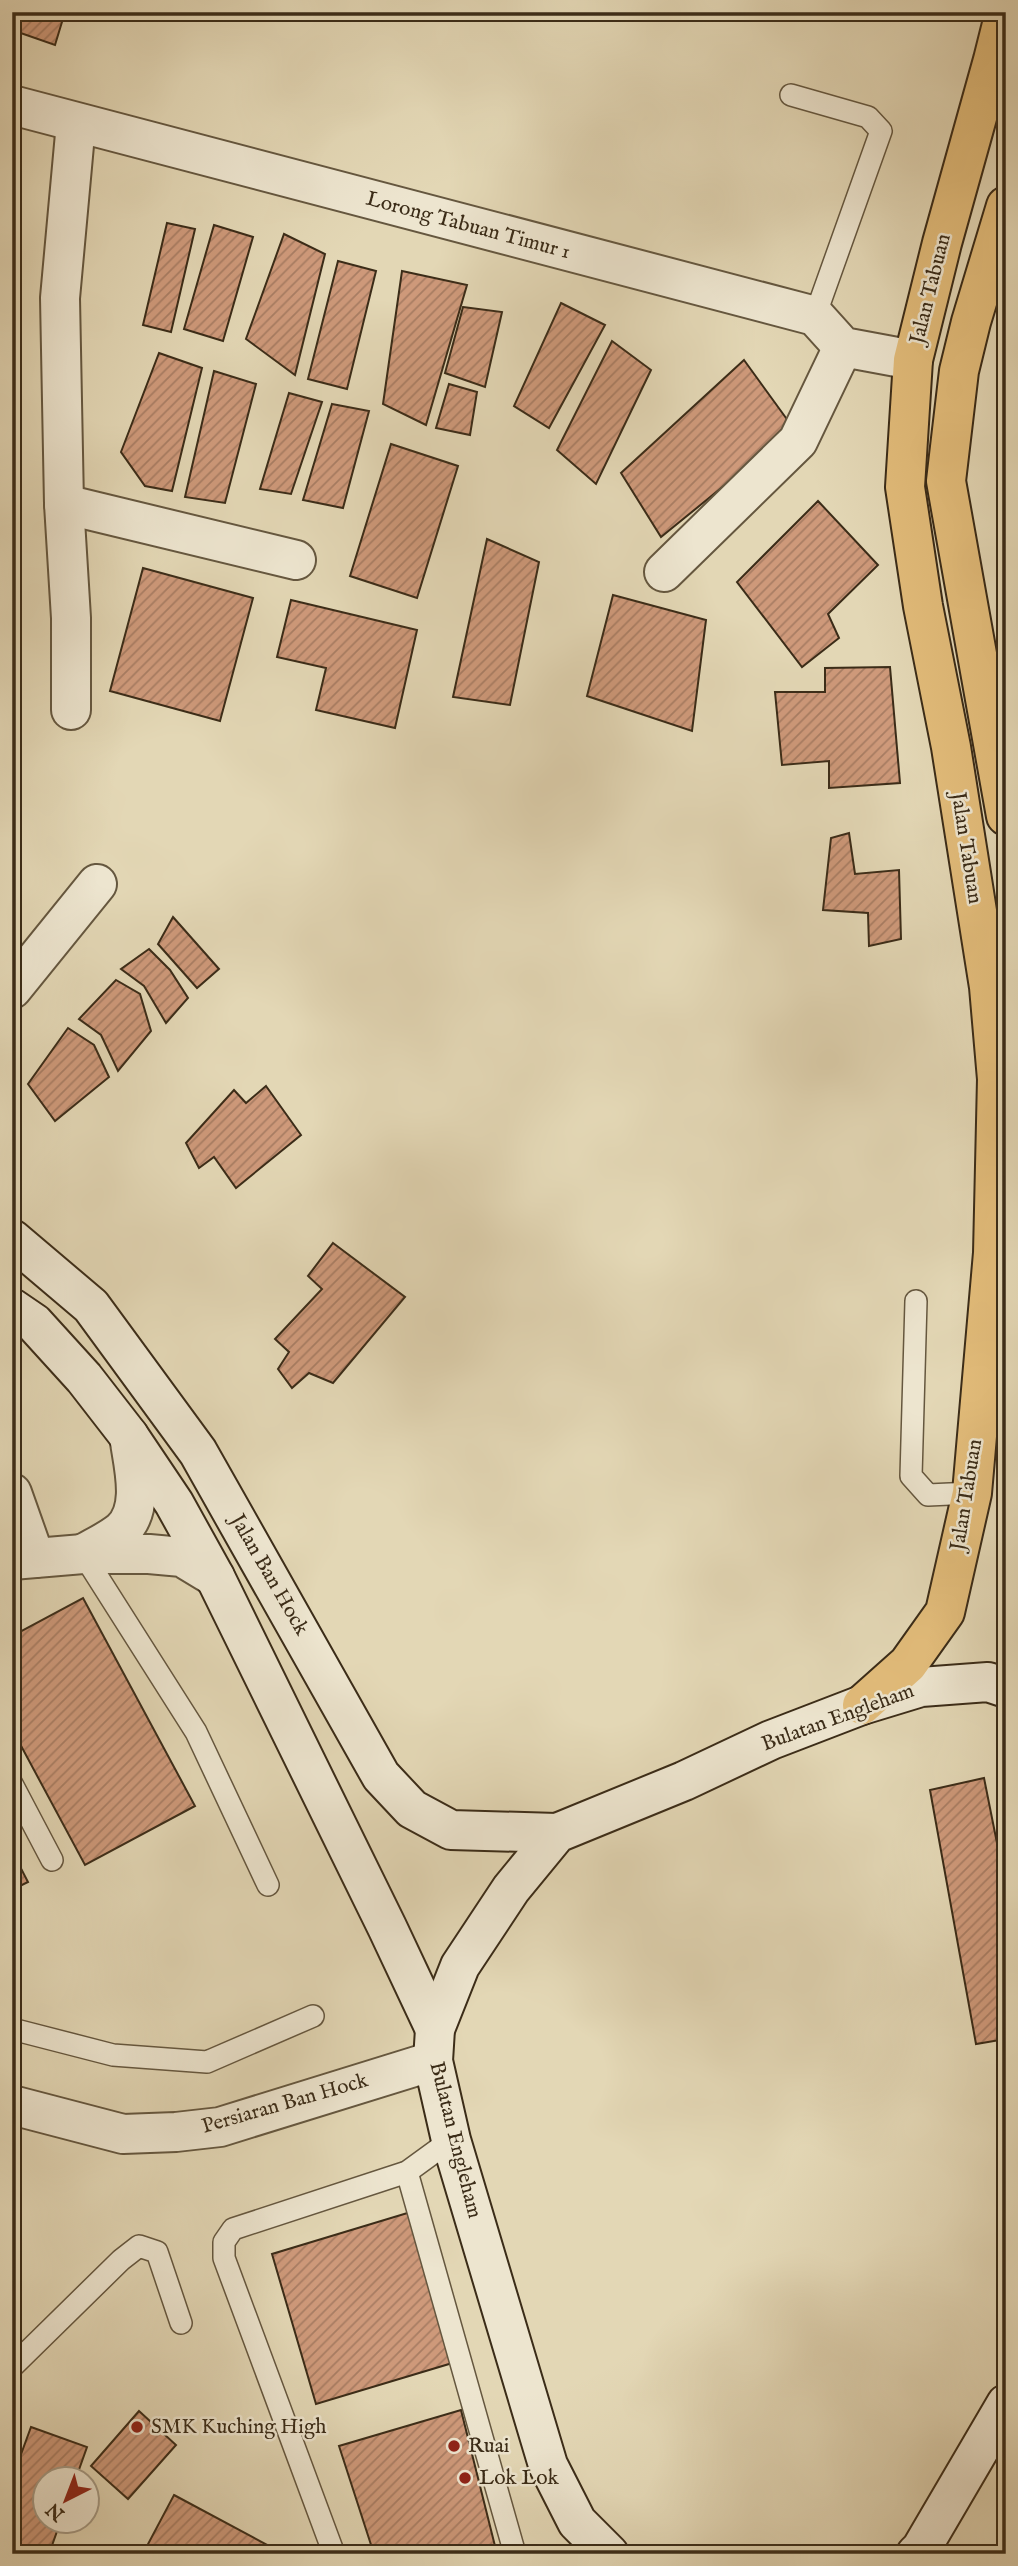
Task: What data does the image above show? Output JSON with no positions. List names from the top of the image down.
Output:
{
  "streets": {
    "main road": [
      "Lorong Tabuan Timur 1",
      "Jalan Tabuan",
      "Jalan Ban Hock",
      "Bulatan Engleham",
      "Persiaran Ban Hock"
    ]
  },
  "crossings": [
    ["Jalan Tabuan", "Bulatan Engleham"],
    ["Jalan Ban Hock", "Bulatan Engleham"],
    ["Bulatan Engleham", "Persiaran Ban Hock"]
  ],
  "places": ["SMK Kuching High", "Ruai", "Lok Lok"],
  "north": "bottom left"
}
